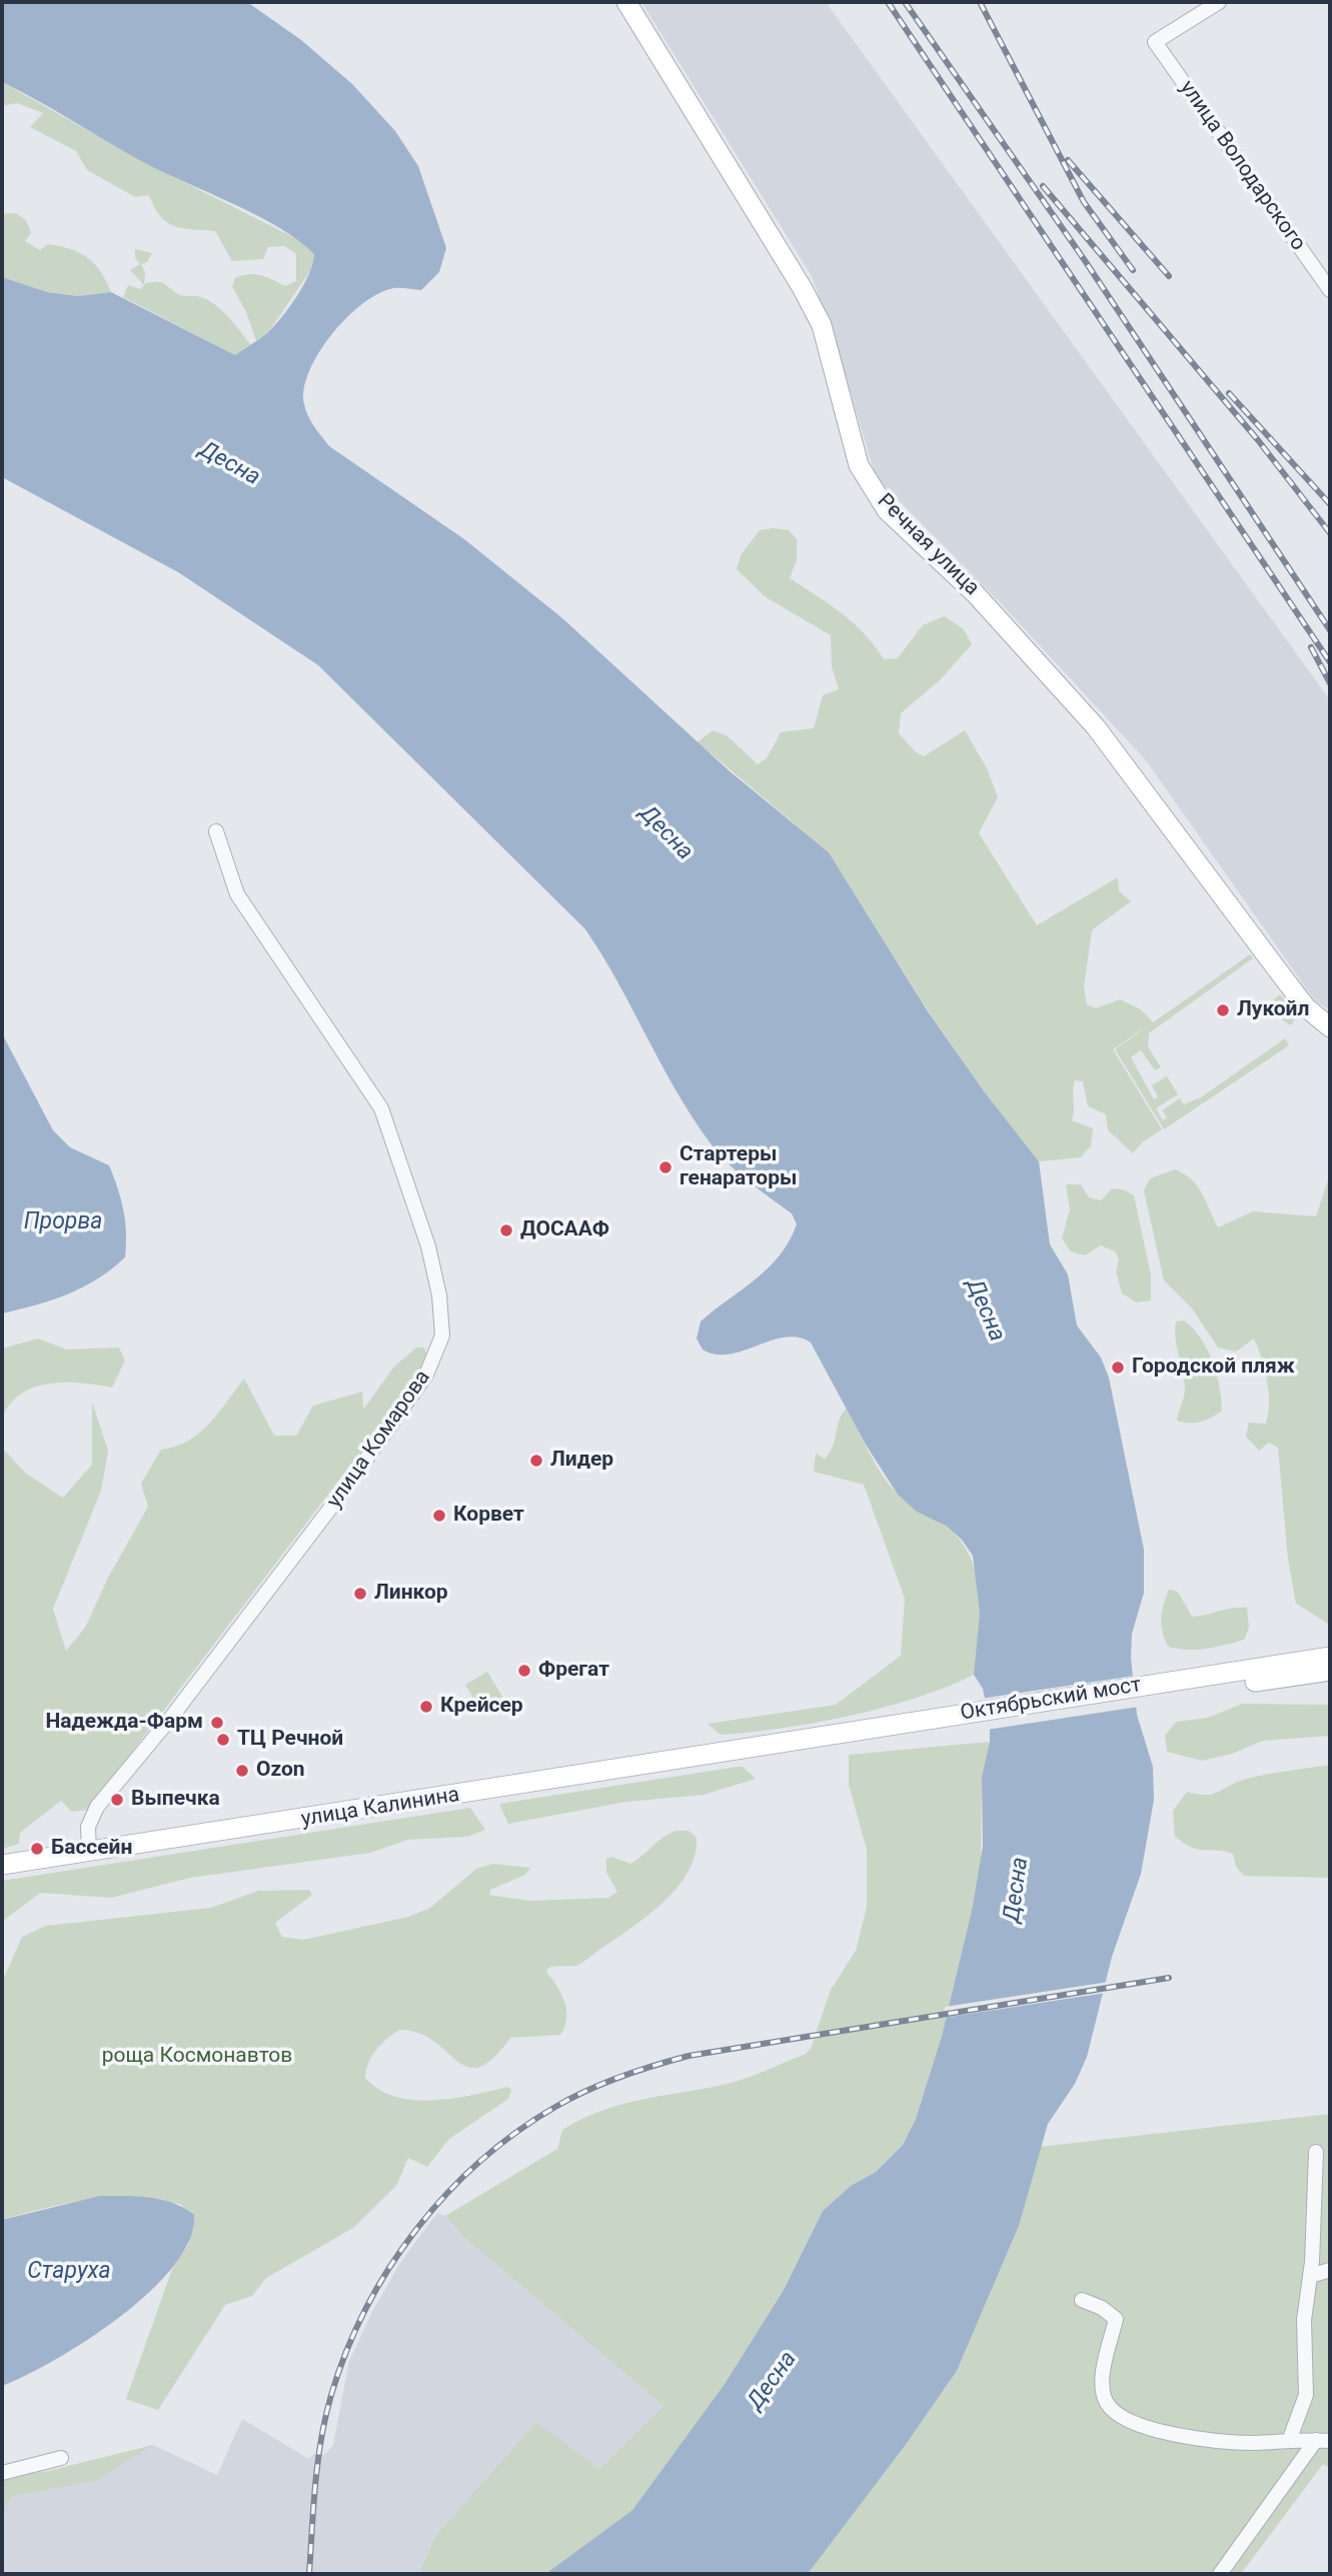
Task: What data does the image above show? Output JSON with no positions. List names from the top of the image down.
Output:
{
  "streets": {
    "main road": ["Речная улица", "Октябрьский мост", "улица Калинина"],
    "street": ["улица Володарского", "улица Комарова"]
  },
  "crossings": [
    ["улица Комарова", "улица Калинина"],
    ["Октябрьский мост", "улица Калинина"]
  ],
  "water": ["Десна", "Прорва", "Старуха"],
  "parks": ["роща Космонавтов"],
  "places": [
    "Лукойл",
    "Стартеры генараторы",
    "ДОСААФ",
    "Городской пляж",
    "Лидер",
    "Корвет",
    "Линкор",
    "Фрегат",
    "Крейсер",
    "Надежда-Фарм",
    "ТЦ Речной",
    "Ozon",
    "Выпечка",
    "Бассейн"
  ]
}
